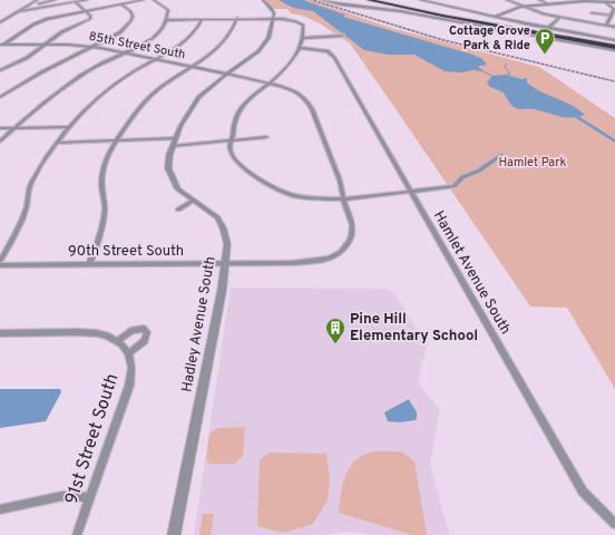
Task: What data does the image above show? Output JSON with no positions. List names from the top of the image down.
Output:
{
  "streets": {
    "street": [
      "85th Street South",
      "90th Street South",
      "Hamlet Avenue South",
      "Hadley Avenue South",
      "91st Street South"
    ]
  },
  "crossings": [
    ["85th Street South", "90th Street South"],
    ["85th Street South", "Hadley Avenue South"],
    ["90th Street South", "Hadley Avenue South"]
  ],
  "parks": ["Hamlet Park"],
  "places": {
    "parking": ["Cottage Grove Park & Ride"],
    "building": ["Pine Hill Elementary School"]
  }
}
